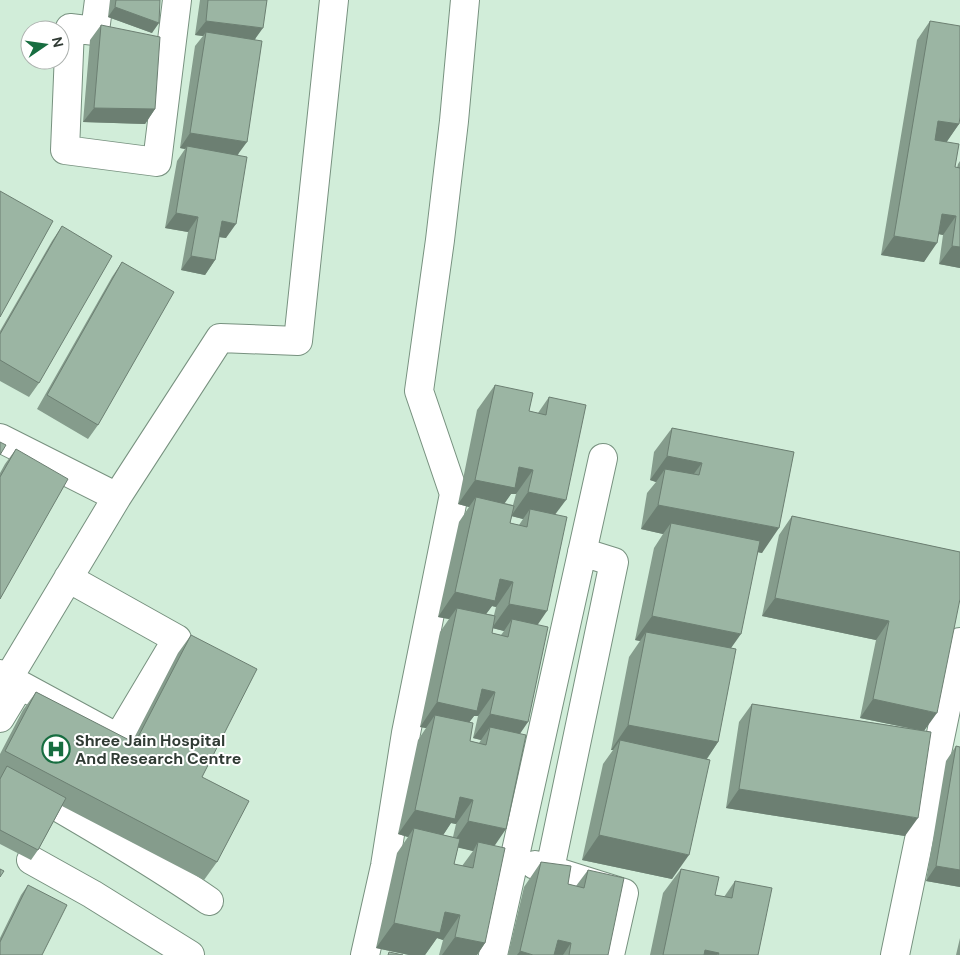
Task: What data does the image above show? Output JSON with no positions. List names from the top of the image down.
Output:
{
  "places": {
    "hospital": ["Shree Jain Hospital And Research Centre"]
  },
  "north": "right"
}
